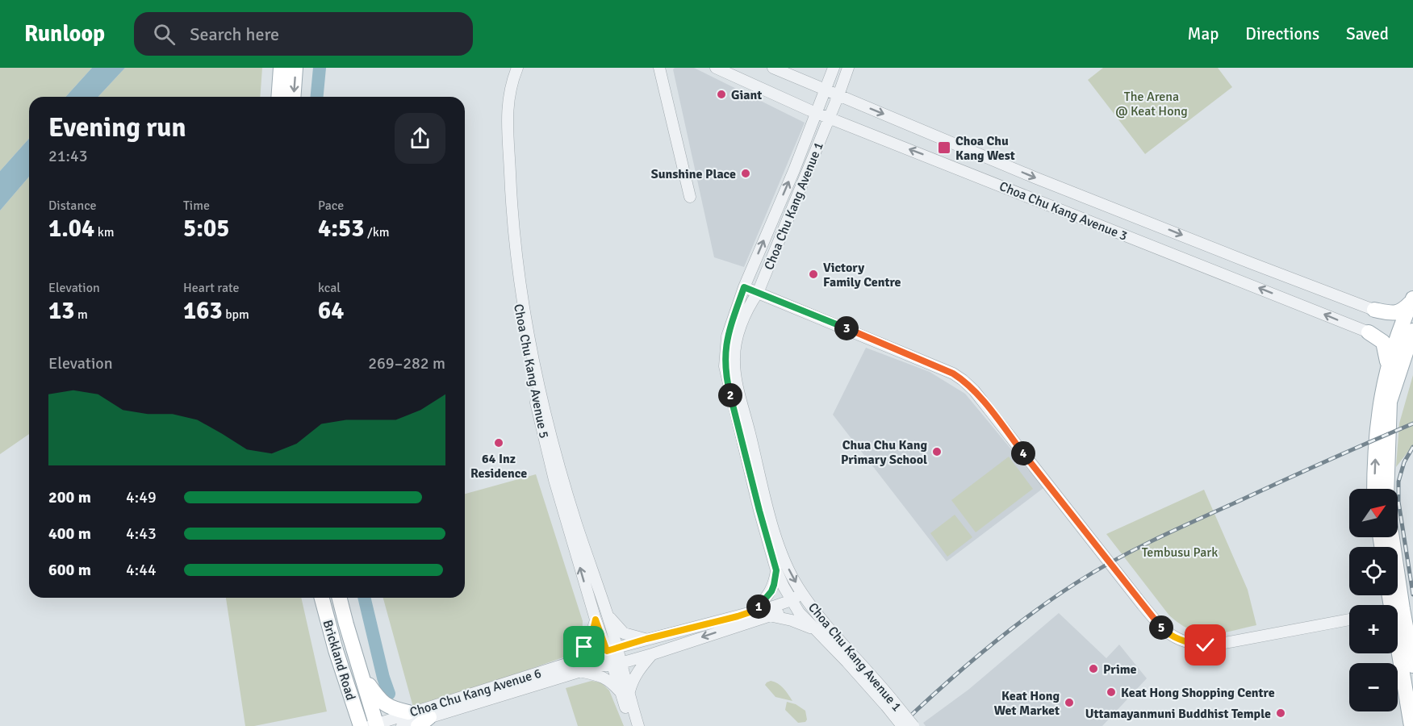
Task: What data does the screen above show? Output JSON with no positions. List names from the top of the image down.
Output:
{
  "streets": {
    "main road": ["Brickland Road"],
    "street": [
      "Choa Chu Kang Avenue 1",
      "Choa Chu Kang Avenue 3",
      "Choa Chu Kang Avenue 5",
      "Choa Chu Kang Avenue 6"
    ]
  },
  "crossings": [
    ["Choa Chu Kang Avenue 1", "Choa Chu Kang Avenue 3"],
    ["Choa Chu Kang Avenue 1", "Choa Chu Kang Avenue 6"],
    ["Choa Chu Kang Avenue 5", "Choa Chu Kang Avenue 6"],
    ["Brickland Road", "Choa Chu Kang Avenue 6"]
  ],
  "parks": ["The Arena @ Keat Hong", "Tembusu Park"],
  "places": {
    "other": [
      "Giant",
      "Sunshine Place",
      "Victory Family Centre",
      "64 Inz Residence",
      "Chua Chu Kang Primary School",
      "Prime",
      "Keat Hong Shopping Centre",
      "Keat Hong Wet Market",
      "Uttamayanmuni Buddhist Temple"
    ],
    "transit": ["Choa Chu Kang West"]
  },
  "north": "top right",
  "page": {
    "header": "Runloop",
    "search": "Search here",
    "nav": ["Map", "Directions", "Saved"],
    "heading": ["Evening run", "21:43"],
    "stats": [
      ["Distance", "1.04 km"],
      ["Time", "5:05"],
      ["Pace", "4:53 /km"],
      ["Elevation", "13 m"],
      ["Heart rate", "163 bpm"],
      ["kcal", "64"]
    ],
    "pins": [
      "3",
      "2",
      "4",
      "1",
      "5"
    ],
    "chart": ["Elevation", "269–282 m"],
    "list": [
      {
        "name": "200 m",
        "note": "4:49"
      },
      {
        "name": "400 m",
        "note": "4:43"
      },
      {
        "name": "600 m",
        "note": "4:44"
      }
    ],
    "map_buttons": ["+", "−"]
  }
}
